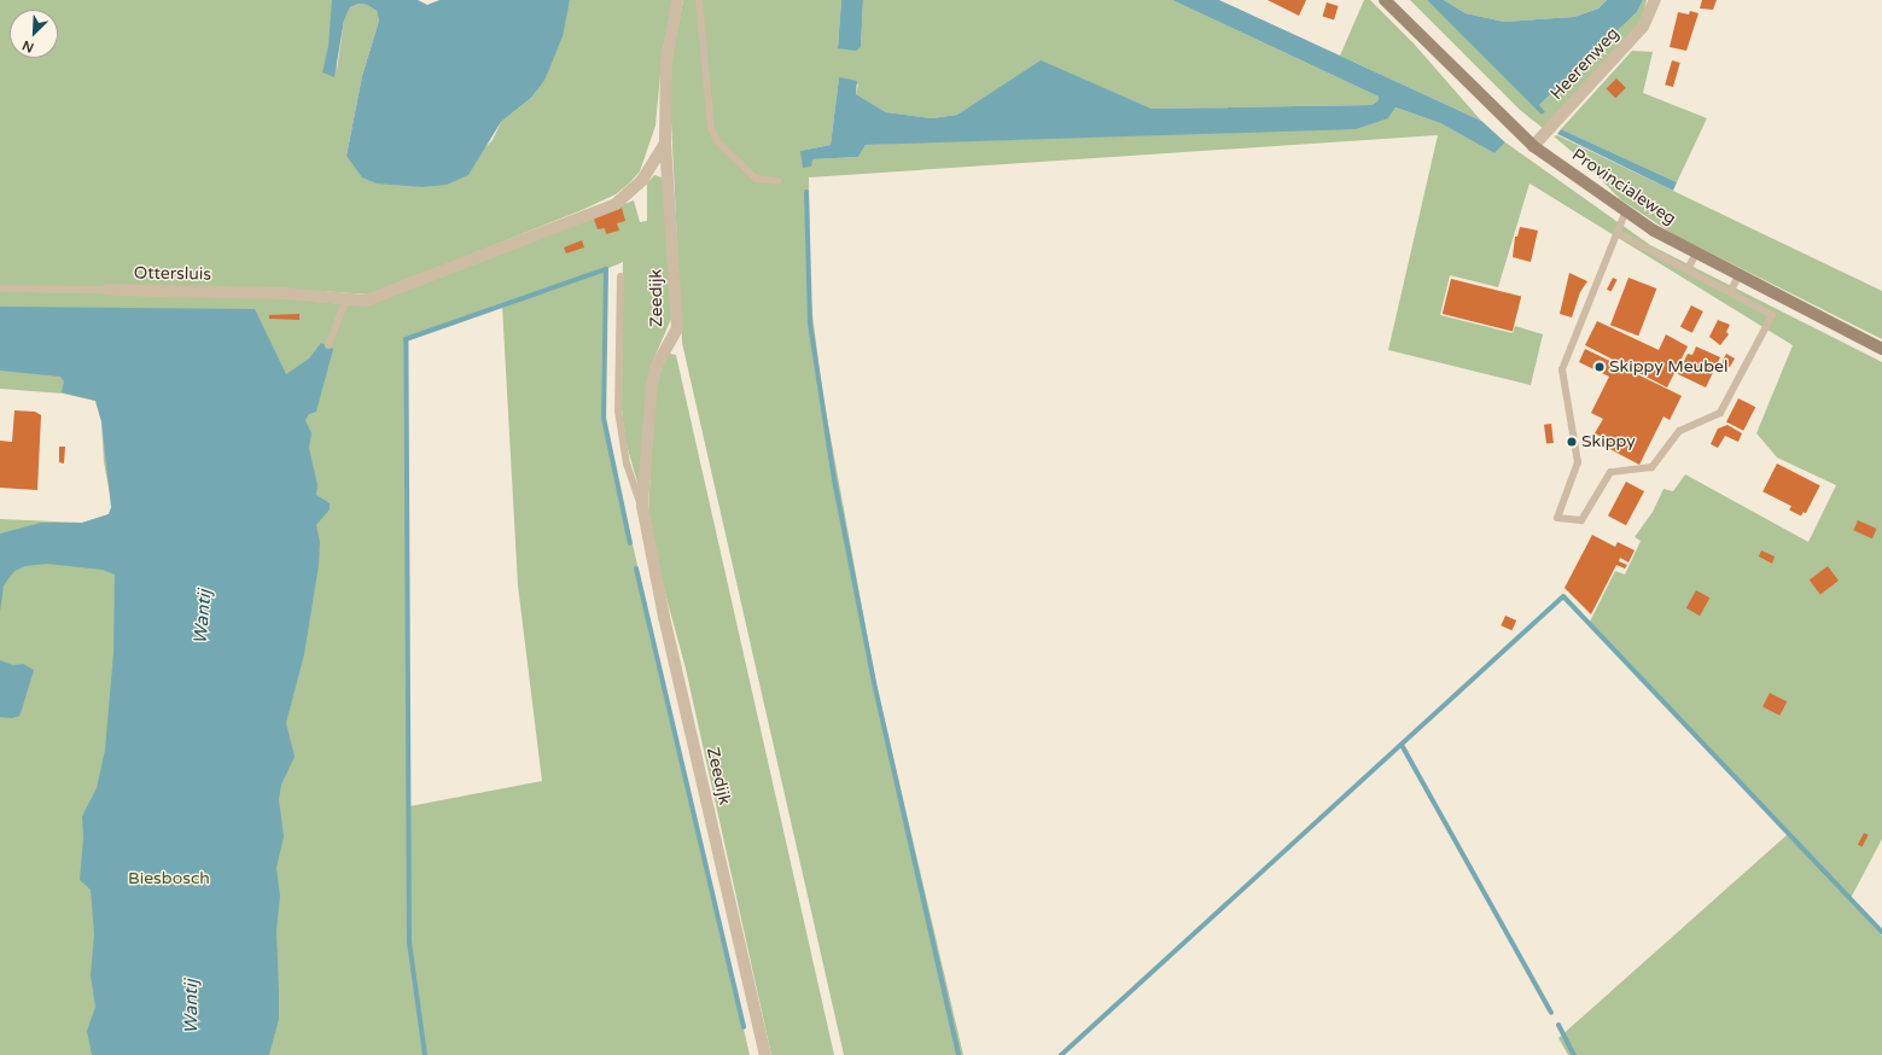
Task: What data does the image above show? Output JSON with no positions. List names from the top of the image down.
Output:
{
  "streets": {
    "main road": ["Provincialeweg"],
    "street": ["Heerenweg", "Ottersluis", "Zeedijk"]
  },
  "crossings": [
    ["Heerenweg", "Provincialeweg"]
  ],
  "water": ["Wantij"],
  "parks": ["Biesbosch"],
  "places": ["Skippy Meubel", "Skippy"],
  "north": "bottom left"
}
